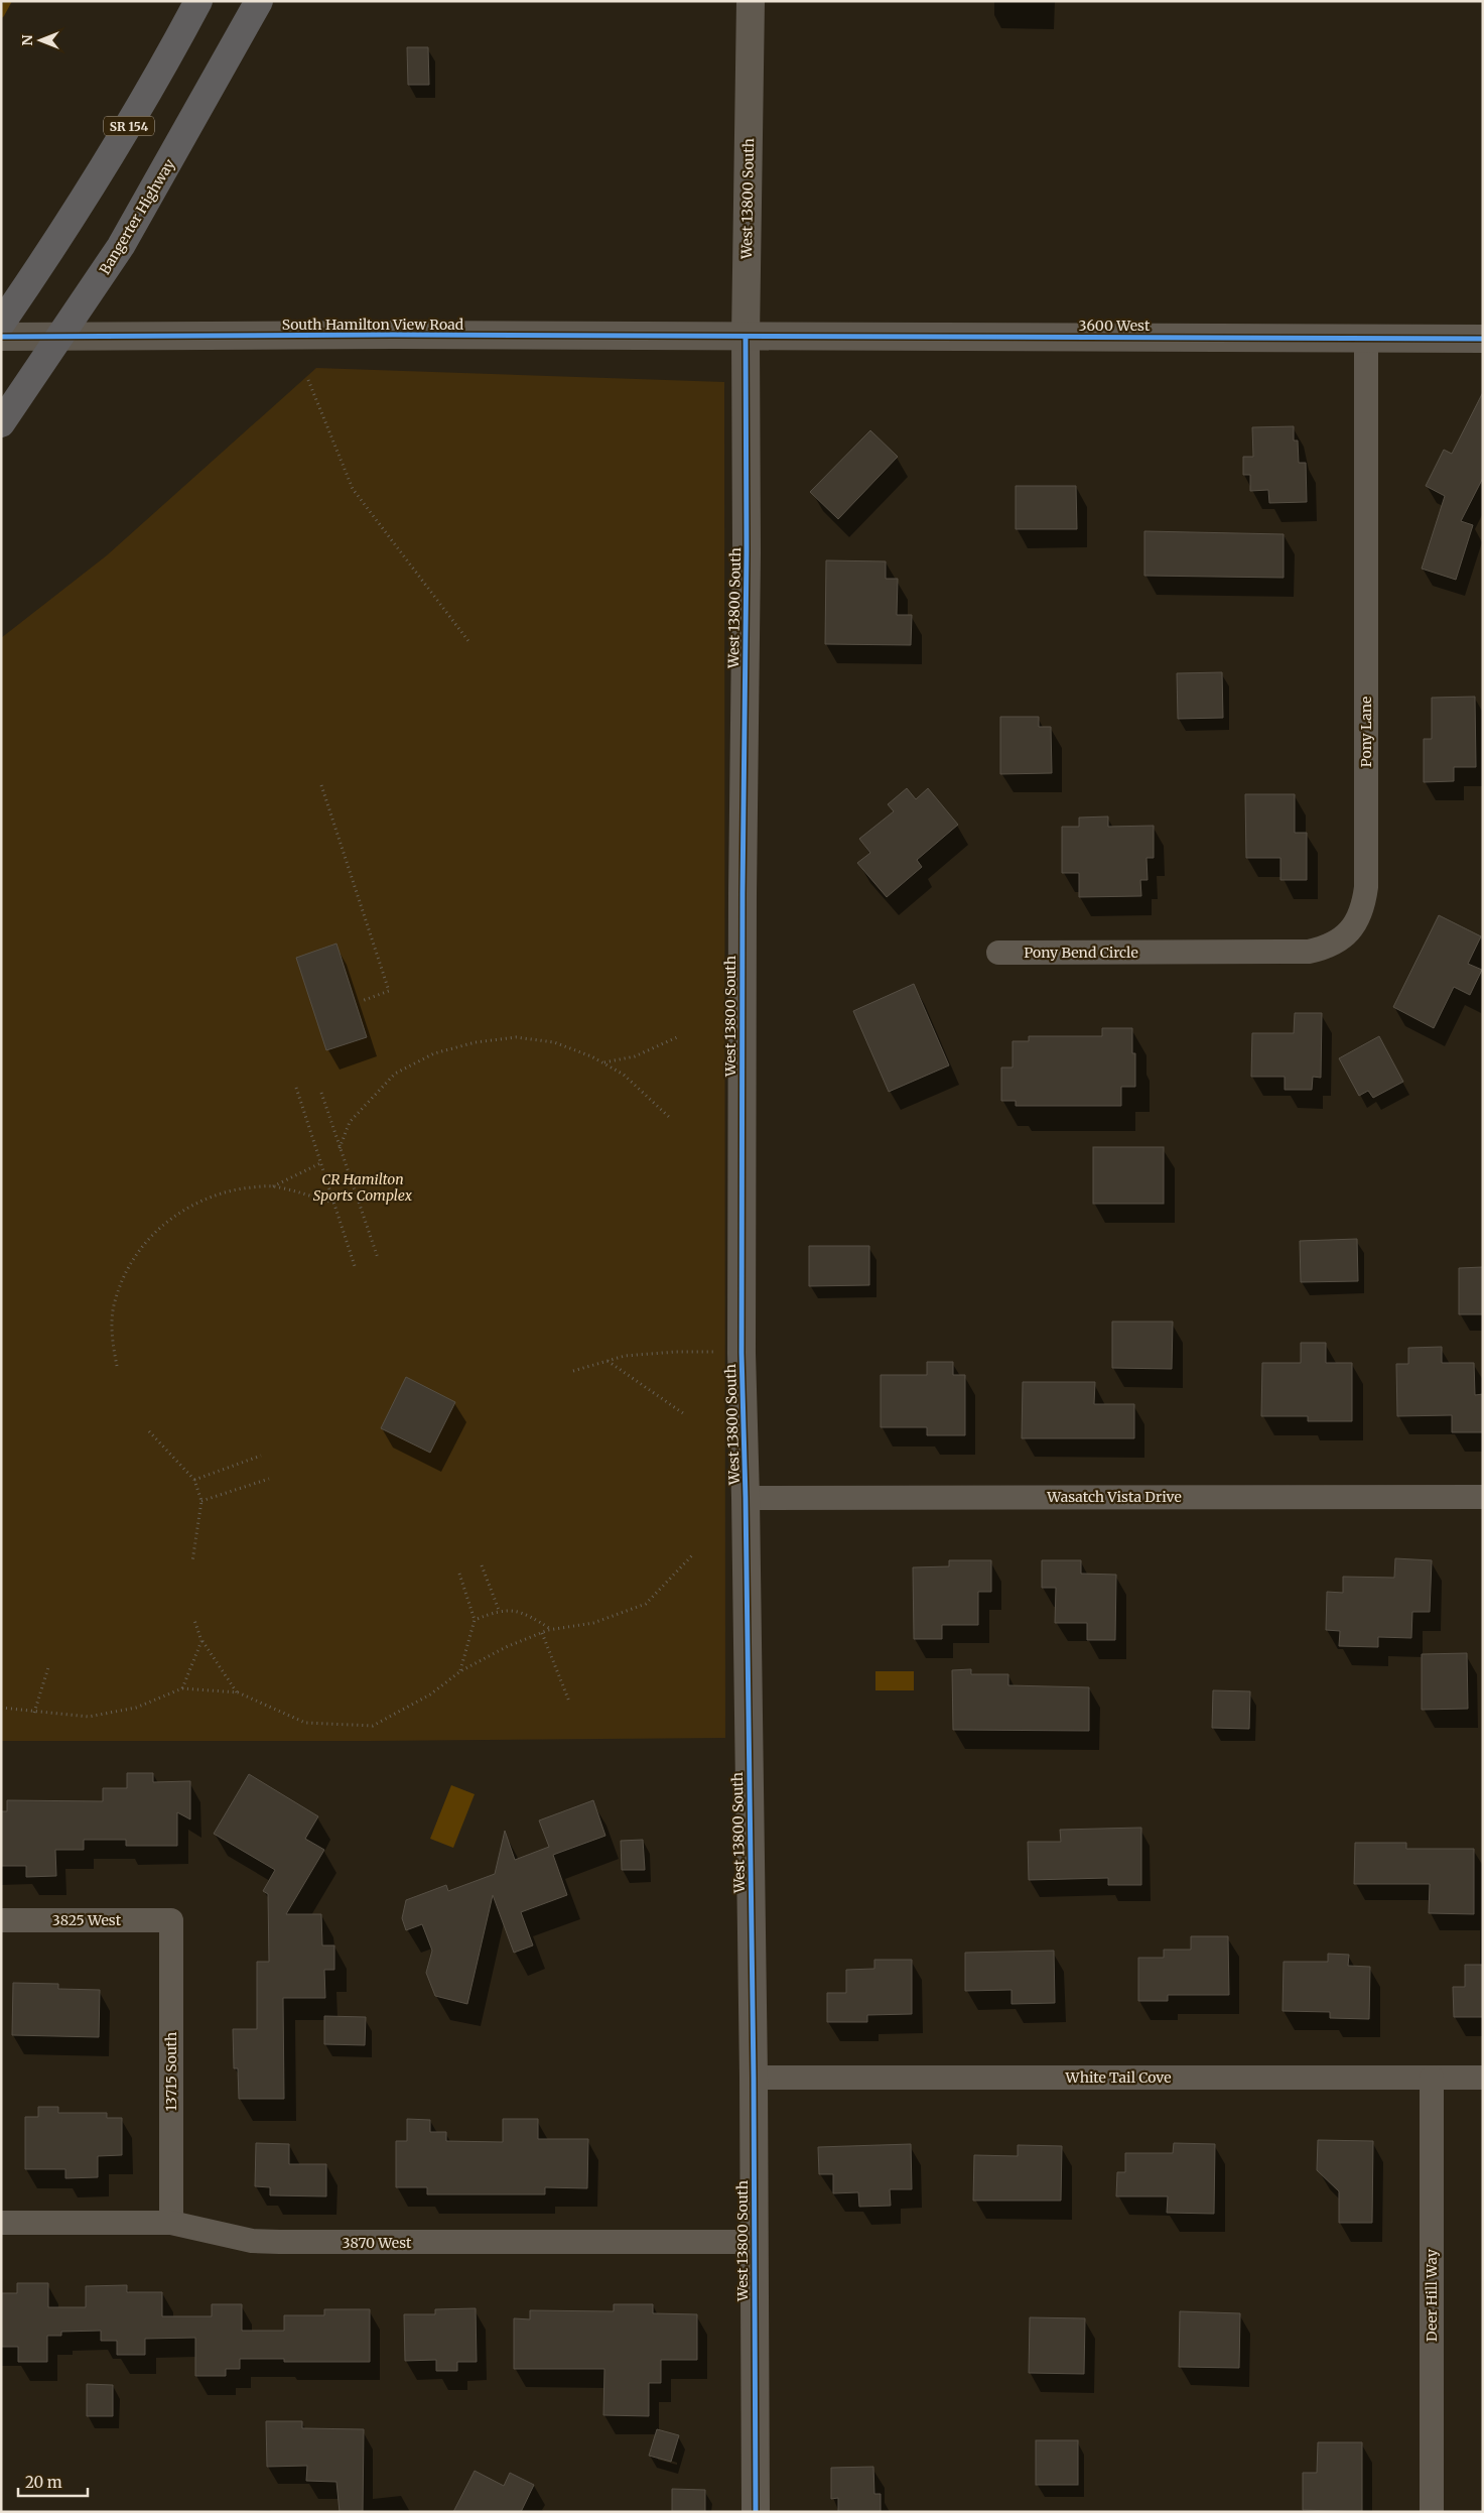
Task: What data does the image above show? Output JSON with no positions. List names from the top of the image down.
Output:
{
  "streets": {
    "highway": ["SR 154", "Bangerter Highway"],
    "street": [
      "West 13800 South",
      "South Hamilton View Road",
      "3600 West",
      "Pony Lane",
      "Pony Bend Circle",
      "Wasatch Vista Drive",
      "3825 West",
      "13715 South",
      "White Tail Cove",
      "3870 West",
      "Deer Hill Way"
    ]
  },
  "crossings": [
    ["West 13800 South", "South Hamilton View Road"],
    ["West 13800 South", "3600 West"],
    ["West 13800 South", "Wasatch Vista Drive"],
    ["West 13800 South", "White Tail Cove"],
    ["West 13800 South", "3870 West"],
    ["South Hamilton View Road", "3600 West"],
    ["3600 West", "Pony Lane"],
    ["Pony Lane", "Pony Bend Circle"],
    ["3825 West", "13715 South"],
    ["13715 South", "3870 West"],
    ["White Tail Cove", "Deer Hill Way"]
  ],
  "parks": ["CR Hamilton Sports Complex"],
  "scale_bar": "20 m",
  "north": "left"
}
